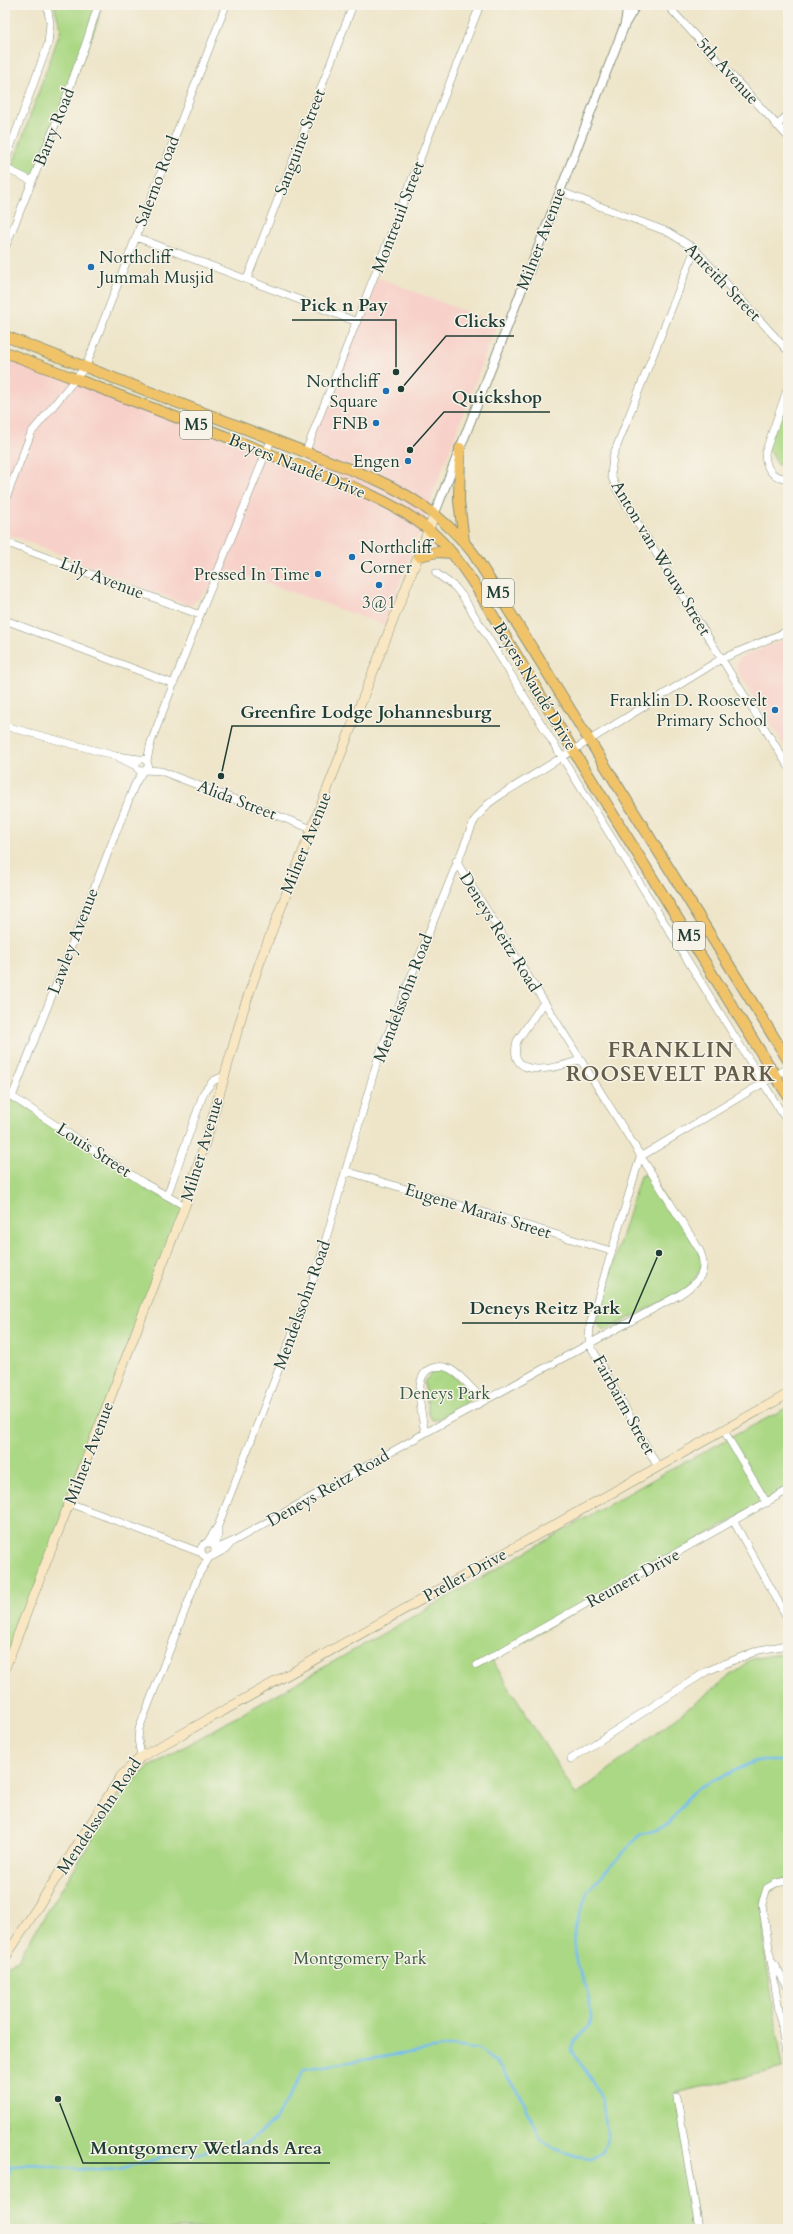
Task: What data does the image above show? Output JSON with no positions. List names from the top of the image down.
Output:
{
  "streets": {
    "main road": [
      "Milner Avenue",
      "M5",
      "Beyers Naudé Drive",
      "Mendelssohn Road",
      "Preller Drive"
    ],
    "street": [
      "5th Avenue",
      "Barry Road",
      "Sanguine Street",
      "Salerno Road",
      "Montreuil Street",
      "Anreith Street",
      "Anton van Wouw Street",
      "Lily Avenue",
      "Alida Street",
      "Deneys Reitz Road",
      "Lawley Avenue",
      "Louis Street",
      "Eugene Marais Street",
      "Fairbairn Street",
      "Reunert Drive"
    ]
  },
  "crossings": [
    ["Salerno Road", "Beyers Naudé Drive"],
    ["Montreuil Street", "Beyers Naudé Drive"],
    ["Milner Avenue", "Anreith Street"],
    ["Milner Avenue", "Beyers Naudé Drive"],
    ["Milner Avenue", "Alida Street"],
    ["Milner Avenue", "Louis Street"],
    ["Anreith Street", "Anton van Wouw Street"],
    ["Beyers Naudé Drive", "Lawley Avenue"],
    ["Beyers Naudé Drive", "Mendelssohn Road"],
    ["Anton van Wouw Street", "Mendelssohn Road"],
    ["Lily Avenue", "Lawley Avenue"],
    ["Alida Street", "Lawley Avenue"],
    ["Deneys Reitz Road", "Mendelssohn Road"],
    ["Deneys Reitz Road", "Fairbairn Street"],
    ["Lawley Avenue", "Louis Street"],
    ["Mendelssohn Road", "Eugene Marais Street"],
    ["Mendelssohn Road", "Preller Drive"],
    ["Fairbairn Street", "Preller Drive"]
  ],
  "districts": ["FRANKLIN ROOSEVELT PARK"],
  "parks": ["Deneys Park", "Montgomery Park"],
  "places": [
    "Northcliff Jummah Musjid",
    "Pick n Pay",
    "Clicks",
    "Northcliff Square",
    "FNB",
    "Quickshop",
    "Engen",
    "Northcliff Corner",
    "Pressed In Time",
    "3@1",
    "Franklin D. Roosevelt Primary School",
    "Greenfire Lodge Johannesburg",
    "Deneys Reitz Park",
    "Montgomery Wetlands Area"
  ]
}
